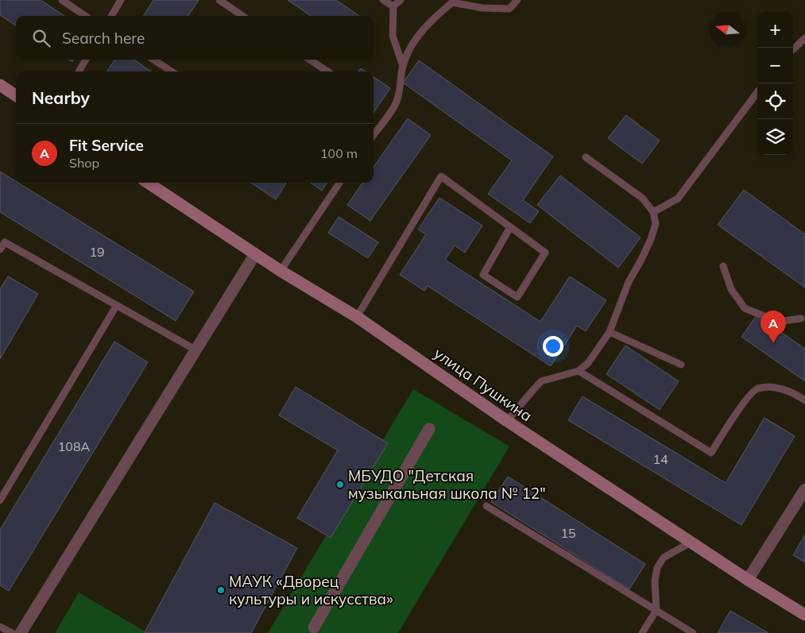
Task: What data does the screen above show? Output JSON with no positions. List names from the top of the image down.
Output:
{
  "streets": {
    "street": ["улица Пушкина"]
  },
  "places": ["МБУДО \"Детская музыкальная школа № 12\"", "МАУК «Дворец культуры и искусства»"],
  "house_numbers": [
    "19",
    "108А",
    "14",
    "15"
  ],
  "north": "left",
  "page": {
    "map_buttons": ["+", "−"],
    "search": "Search here",
    "heading": "Nearby",
    "list": [
      {
        "mark": "A",
        "name": "Fit Service",
        "note": "Shop",
        "value": "100 m"
      }
    ],
    "pins": "A"
  }
}
